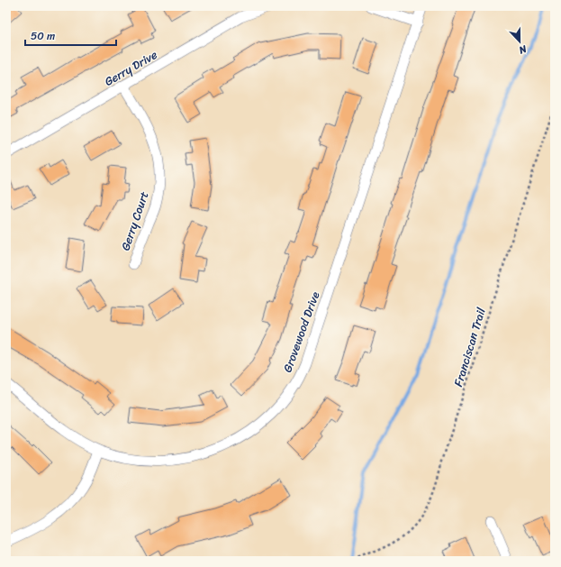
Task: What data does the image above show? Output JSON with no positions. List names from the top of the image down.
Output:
{
  "streets": {
    "street": ["Gerry Drive", "Gerry Court", "Grovewood Drive"],
    "path": ["Franciscan Trail"]
  },
  "crossings": [
    ["Gerry Drive", "Gerry Court"]
  ],
  "scale_bar": "50 m",
  "north": "bottom"
}
